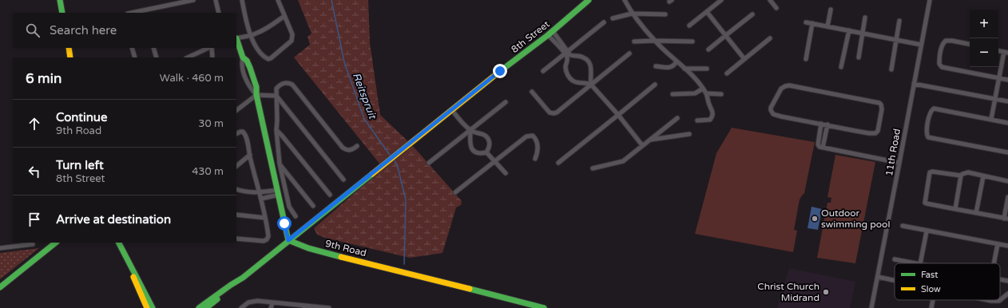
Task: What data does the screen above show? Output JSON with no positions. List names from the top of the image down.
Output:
{
  "streets": {
    "street": ["8th Street", "11th Road", "9th Road"]
  },
  "crossings": [
    ["8th Street", "9th Road"]
  ],
  "water": ["Reitspruit"],
  "places": ["Outdoor swimming pool", "Christ Church Midrand"],
  "legend": ["Fast", "Slow"],
  "page": {
    "map_buttons": ["+", "−"],
    "search": "Search here",
    "heading": ["6 min", "Walk · 460 m"],
    "list": [
      ["Continue", "9th Road", "30 m"],
      ["Turn left", "8th Street", "430 m"],
      "Arrive at destination"
    ]
  }
}
